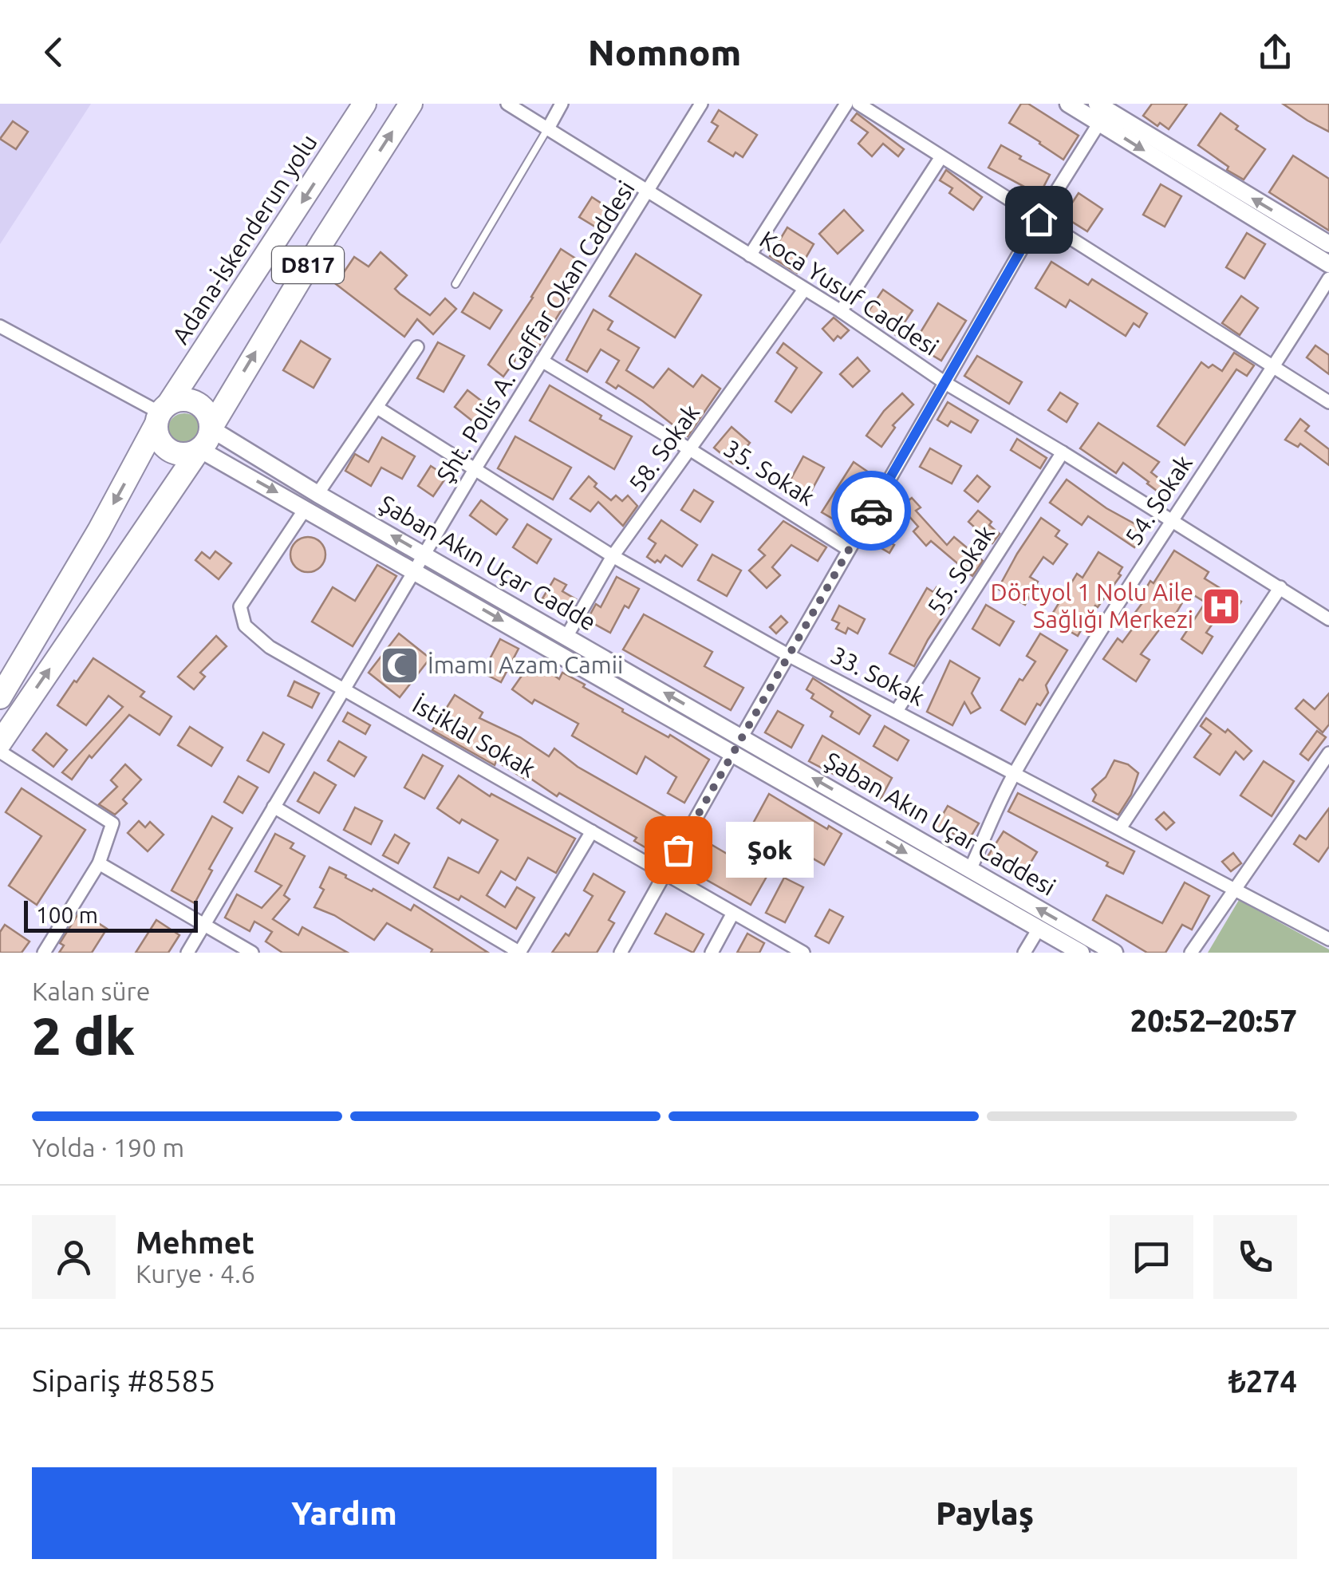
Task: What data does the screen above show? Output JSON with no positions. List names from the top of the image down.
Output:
{
  "streets": {
    "highway": ["Adana-İskenderun yolu", "D817"],
    "main road": ["Şaban Akın Uçar Cadde", "Şaban Akın Uçar Caddesi"],
    "street": [
      "Koca Yusuf Caddesi",
      "Şht. Polis A. Gaffar Okan Caddesi",
      "58. Sokak",
      "35. Sokak",
      "54. Sokak",
      "55. Sokak",
      "33. Sokak",
      "İstiklal Sokak"
    ]
  },
  "crossings": [
    ["Adana-İskenderun yolu", "D817"],
    ["Adana-İskenderun yolu", "Şaban Akın Uçar Cadde"],
    ["Adana-İskenderun yolu", "Şaban Akın Uçar Caddesi"],
    ["D817", "Şaban Akın Uçar Cadde"],
    ["D817", "Şaban Akın Uçar Caddesi"],
    ["Koca Yusuf Caddesi", "Şht. Polis A. Gaffar Okan Caddesi"],
    ["Koca Yusuf Caddesi", "58. Sokak"],
    ["Koca Yusuf Caddesi", "54. Sokak"],
    ["Koca Yusuf Caddesi", "55. Sokak"],
    ["Şht. Polis A. Gaffar Okan Caddesi", "35. Sokak"],
    ["Şht. Polis A. Gaffar Okan Caddesi", "Şaban Akın Uçar Cadde"],
    ["Şht. Polis A. Gaffar Okan Caddesi", "33. Sokak"],
    ["Şht. Polis A. Gaffar Okan Caddesi", "İstiklal Sokak"],
    ["Şht. Polis A. Gaffar Okan Caddesi", "Şaban Akın Uçar Caddesi"],
    ["58. Sokak", "35. Sokak"],
    ["58. Sokak", "Şaban Akın Uçar Cadde"],
    ["58. Sokak", "33. Sokak"],
    ["54. Sokak", "33. Sokak"],
    ["54. Sokak", "Şaban Akın Uçar Caddesi"],
    ["Şaban Akın Uçar Cadde", "Şaban Akın Uçar Caddesi"],
    ["55. Sokak", "33. Sokak"],
    ["İstiklal Sokak", "Şaban Akın Uçar Caddesi"]
  ],
  "one_way": ["Şaban Akın Uçar Cadde"],
  "places": {
    "hospital": ["Dörtyol 1 Nolu Aile Sağlığı Merkezi"],
    "mosque": ["İmamı Azam Camii"],
    "other": ["Şok"]
  },
  "scale_bar": "100 m",
  "page": {
    "header": "Nomnom",
    "bubble": "Şok",
    "scale": "100 m",
    "heading": ["2 dk", "Kalan süre", "20:52–20:57"],
    "panel": [
      "Mehmet",
      "Kurye · 4.6",
      "Sipariş #8585",
      "₺274"
    ],
    "bar": "Yolda · 190 m",
    "buttons": ["Yardım", "Paylaş"]
  }
}
